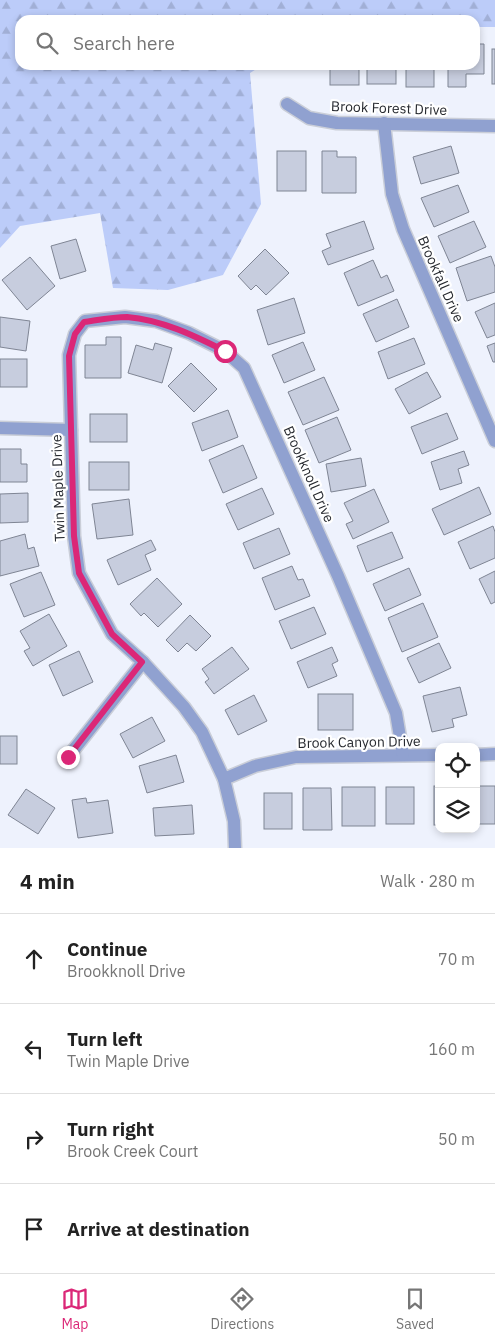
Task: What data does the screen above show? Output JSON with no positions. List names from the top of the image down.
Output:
{
  "streets": {
    "street": [
      "Brook Forest Drive",
      "Brookfall Drive",
      "Brookknoll Drive",
      "Twin Maple Drive",
      "Brook Canyon Drive"
    ]
  },
  "crossings": [
    ["Brook Forest Drive", "Brookfall Drive"],
    ["Brookknoll Drive", "Twin Maple Drive"],
    ["Brookknoll Drive", "Brook Canyon Drive"],
    ["Twin Maple Drive", "Brook Canyon Drive"]
  ],
  "page": {
    "search": "Search here",
    "heading": ["4 min", "Walk · 280 m"],
    "list": [
      ["Continue", "Brookknoll Drive", "70 m"],
      ["Turn left", "Twin Maple Drive", "160 m"],
      ["Turn right", "Brook Creek Court", "50 m"],
      "Arrive at destination"
    ],
    "nav": ["Map", "Directions", "Saved"]
  }
}
